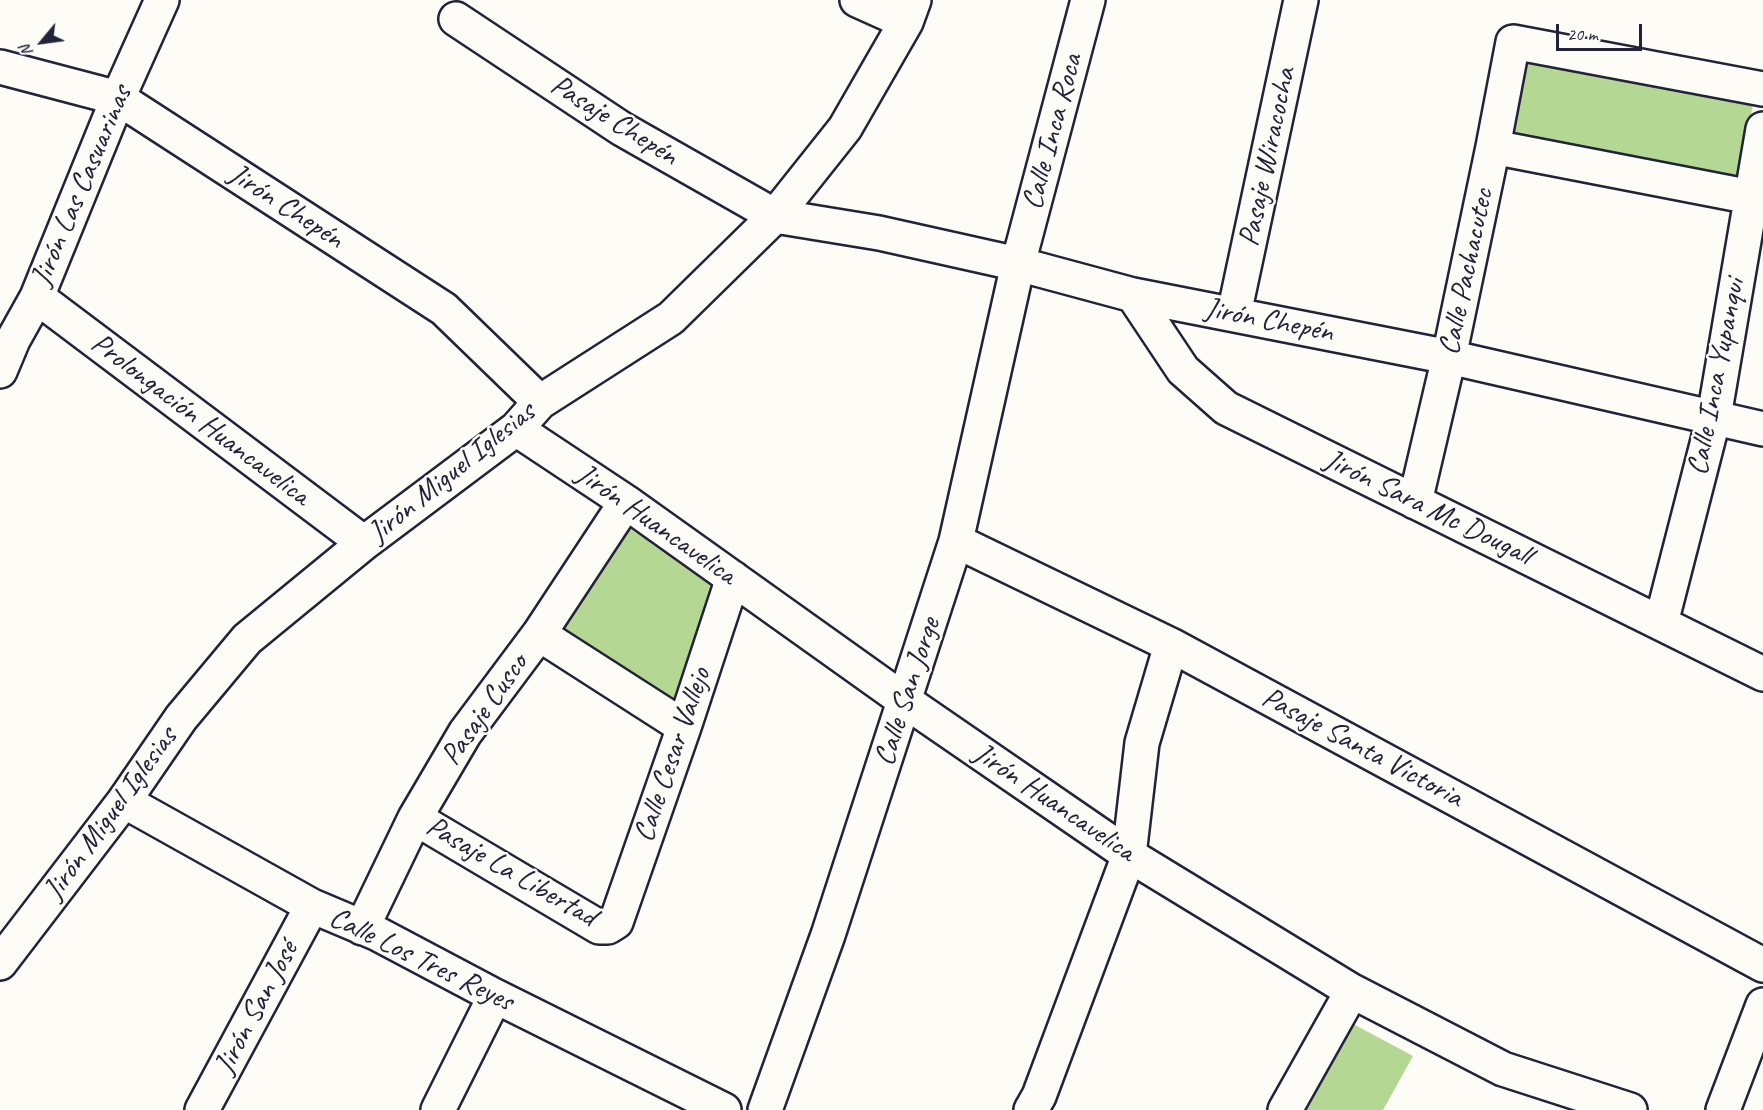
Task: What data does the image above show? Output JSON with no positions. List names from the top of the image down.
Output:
{
  "streets": {
    "street": [
      "Pasaje Chepén",
      "Calle Inca Roca",
      "Pasaje Wiracocha",
      "Jirón Las Casuarinas",
      "Jirón Chepén",
      "Calle Pachacutec",
      "Calle Inca Yupanqui",
      "Prolongación Huancavelica",
      "Jirón Miguel Iglesias",
      "Jirón Sara Mc Dougall",
      "Jirón Huancavelica",
      "Calle San Jorge",
      "Pasaje Cusco",
      "Pasaje Santa Victoria",
      "Calle Cesar Vallejo",
      "Pasaje La Libertad",
      "Calle Los Tres Reyes",
      "Jirón San José"
    ]
  },
  "crossings": [
    ["Pasaje Chepén", "Jirón Chepén"],
    ["Pasaje Chepén", "Jirón Miguel Iglesias"],
    ["Calle Inca Roca", "Jirón Chepén"],
    ["Calle Inca Roca", "Calle San Jorge"],
    ["Pasaje Wiracocha", "Jirón Chepén"],
    ["Jirón Las Casuarinas", "Jirón Chepén"],
    ["Jirón Las Casuarinas", "Prolongación Huancavelica"],
    ["Jirón Chepén", "Calle Pachacutec"],
    ["Jirón Chepén", "Calle Inca Yupanqui"],
    ["Jirón Chepén", "Jirón Miguel Iglesias"],
    ["Jirón Chepén", "Jirón Sara Mc Dougall"],
    ["Jirón Chepén", "Calle San Jorge"],
    ["Calle Pachacutec", "Jirón Sara Mc Dougall"],
    ["Calle Inca Yupanqui", "Jirón Sara Mc Dougall"],
    ["Prolongación Huancavelica", "Jirón Miguel Iglesias"],
    ["Jirón Miguel Iglesias", "Jirón Huancavelica"],
    ["Jirón Miguel Iglesias", "Calle Los Tres Reyes"],
    ["Jirón Huancavelica", "Calle San Jorge"],
    ["Jirón Huancavelica", "Pasaje Cusco"],
    ["Jirón Huancavelica", "Calle Cesar Vallejo"],
    ["Calle San Jorge", "Pasaje Santa Victoria"],
    ["Pasaje Cusco", "Pasaje La Libertad"],
    ["Pasaje Cusco", "Calle Los Tres Reyes"],
    ["Calle Cesar Vallejo", "Pasaje La Libertad"],
    ["Calle Los Tres Reyes", "Jirón San José"]
  ],
  "scale_bar": "20 m",
  "north": "bottom left"
}
